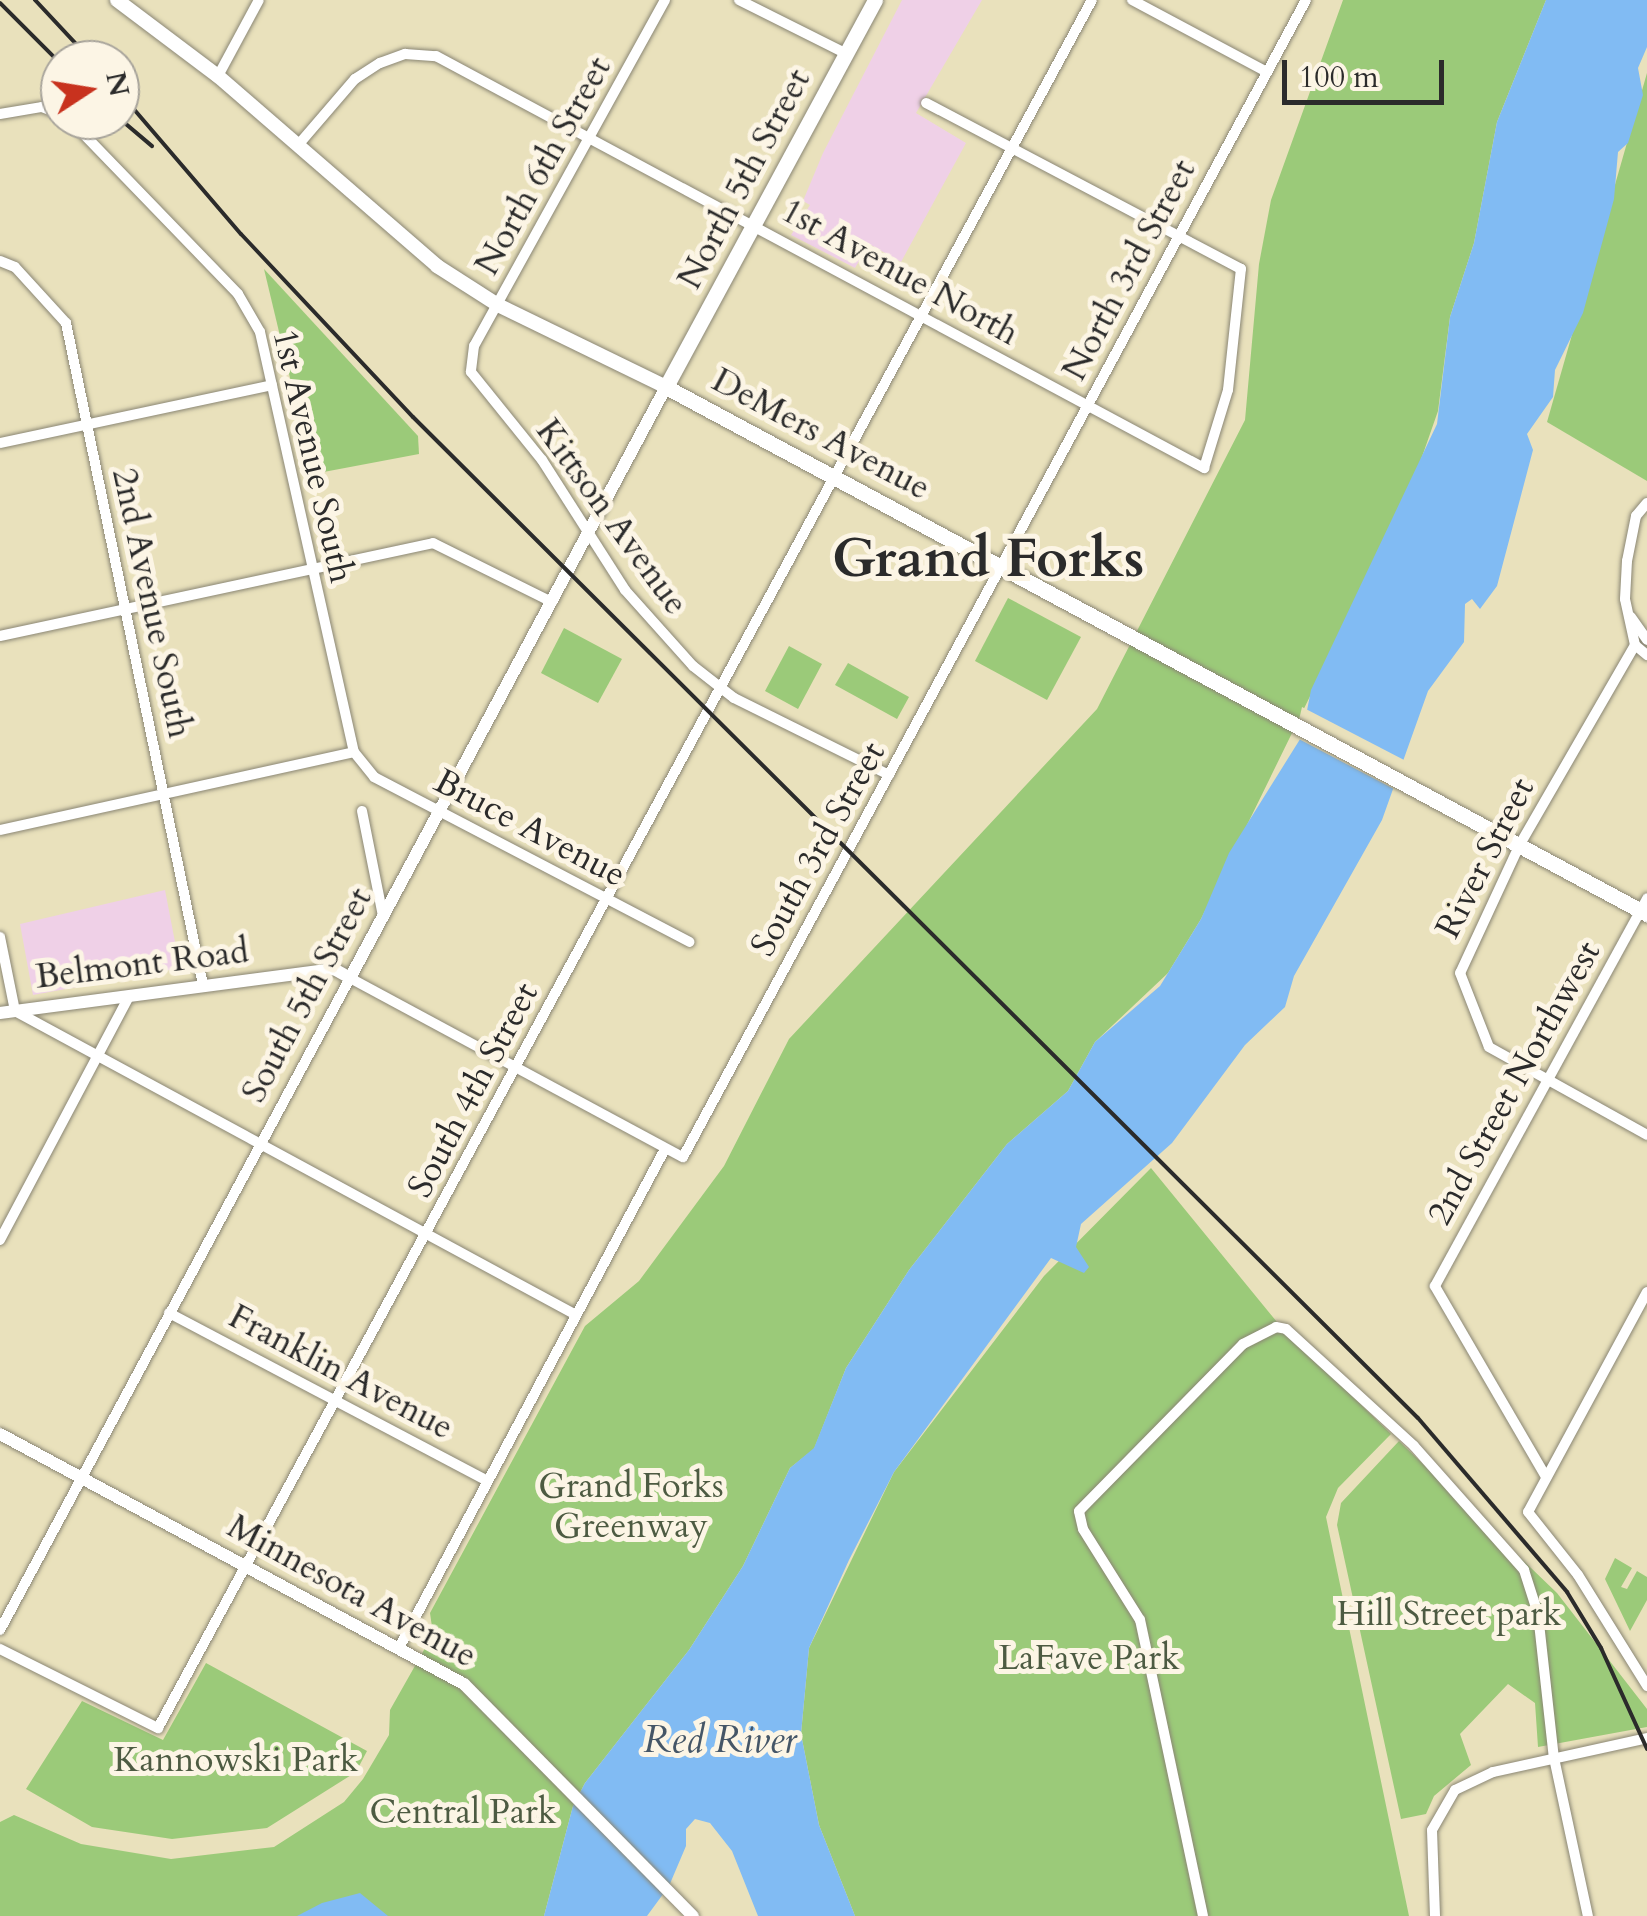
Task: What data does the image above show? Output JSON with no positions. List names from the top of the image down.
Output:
{
  "streets": {
    "main road": ["North 5th Street", "DeMers Avenue"],
    "street": [
      "North 6th Street",
      "North 3rd Street",
      "1st Avenue North",
      "1st Avenue South",
      "Kittson Avenue",
      "2nd Avenue South",
      "Bruce Avenue",
      "South 3rd Street",
      "River Street",
      "Belmont Road",
      "South 5th Street",
      "2nd Street Northwest",
      "South 4th Street",
      "Franklin Avenue",
      "Minnesota Avenue"
    ]
  },
  "crossings": [
    ["North 6th Street", "1st Avenue North"],
    ["North 6th Street", "DeMers Avenue"],
    ["North 6th Street", "Kittson Avenue"],
    ["North 5th Street", "1st Avenue North"],
    ["North 5th Street", "DeMers Avenue"],
    ["North 5th Street", "South 5th Street"],
    ["North 3rd Street", "1st Avenue North"],
    ["North 3rd Street", "DeMers Avenue"],
    ["North 3rd Street", "South 3rd Street"],
    ["1st Avenue North", "DeMers Avenue"],
    ["1st Avenue North", "South 4th Street"],
    ["DeMers Avenue", "Kittson Avenue"],
    ["DeMers Avenue", "South 3rd Street"],
    ["DeMers Avenue", "River Street"],
    ["DeMers Avenue", "South 5th Street"],
    ["DeMers Avenue", "2nd Street Northwest"],
    ["DeMers Avenue", "South 4th Street"],
    ["1st Avenue South", "Bruce Avenue"],
    ["Kittson Avenue", "South 3rd Street"],
    ["Kittson Avenue", "South 5th Street"],
    ["Kittson Avenue", "South 4th Street"],
    ["2nd Avenue South", "Belmont Road"],
    ["Bruce Avenue", "South 5th Street"],
    ["Bruce Avenue", "South 4th Street"],
    ["River Street", "2nd Street Northwest"],
    ["Belmont Road", "South 5th Street"],
    ["South 5th Street", "Franklin Avenue"],
    ["South 5th Street", "Minnesota Avenue"],
    ["South 4th Street", "Franklin Avenue"],
    ["South 4th Street", "Minnesota Avenue"]
  ],
  "districts": ["Grand Forks"],
  "water": ["Red River"],
  "parks": [
    "Grand Forks Greenway",
    "Hill Street park",
    "LaFave Park",
    "Kannowski Park",
    "Central Park"
  ],
  "scale_bar": "100 m",
  "north": "right"
}
